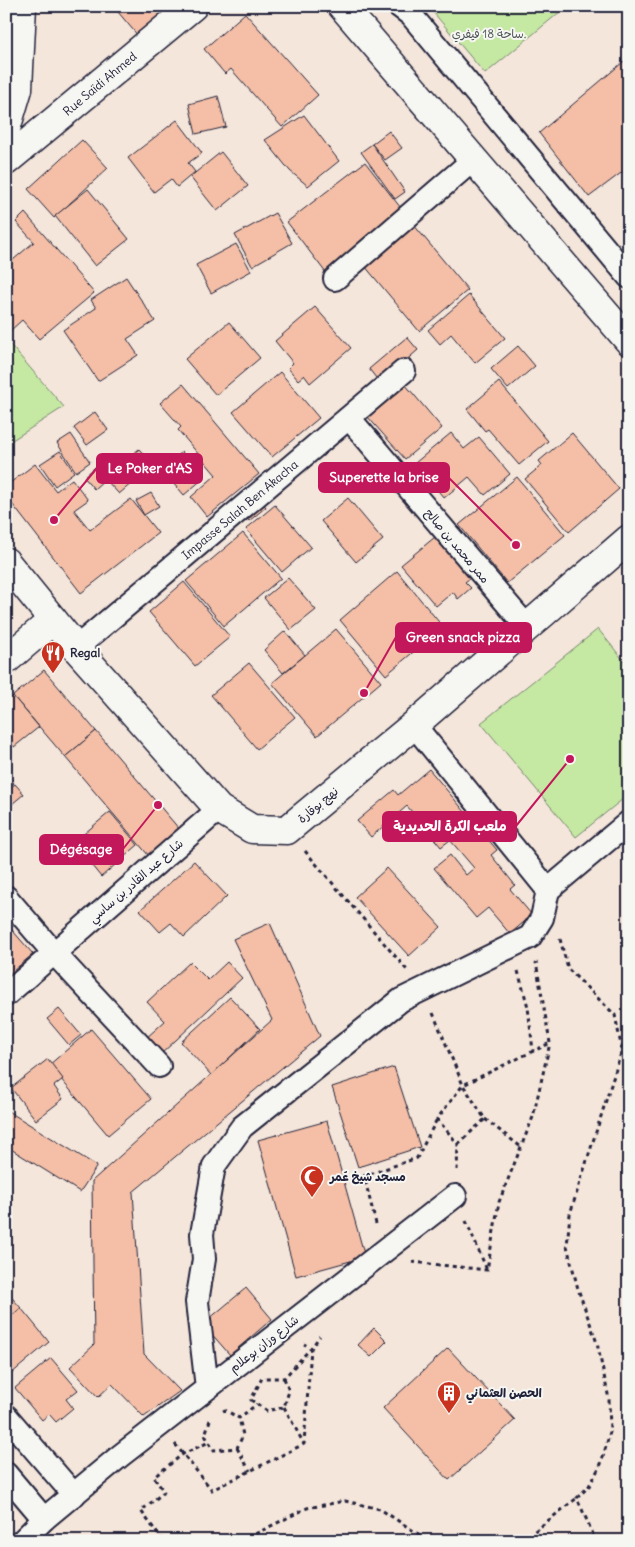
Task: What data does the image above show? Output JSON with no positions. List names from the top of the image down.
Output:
{
  "streets": {
    "main road": ["Rue Saïdi Ahmed", "نهج بوقارة"],
    "street": [
      "Impasse Salah Ben Akacha",
      "ممر محمد بن صالح",
      "شارع عبد القادر بن ساسي",
      "شارع وزان بوعلام"
    ]
  },
  "crossings": [
    ["Impasse Salah Ben Akacha", "ممر محمد بن صالح"],
    ["Impasse Salah Ben Akacha", "نهج بوقارة"],
    ["ممر محمد بن صالح", "نهج بوقارة"],
    ["نهج بوقارة", "شارع عبد القادر بن ساسي"]
  ],
  "parks": ["ساحة 18 فيفري."],
  "places": {
    "other": [
      "Le Poker d'AS",
      "Superette la brise",
      "Green snack pizza",
      "ملعب الكرة الحديدية",
      "Dégésage"
    ],
    "restaurant": ["Regal"],
    "mosque": ["مسجد شيخ عُمر"],
    "building": ["الحصن العثماني"]
  }
}
